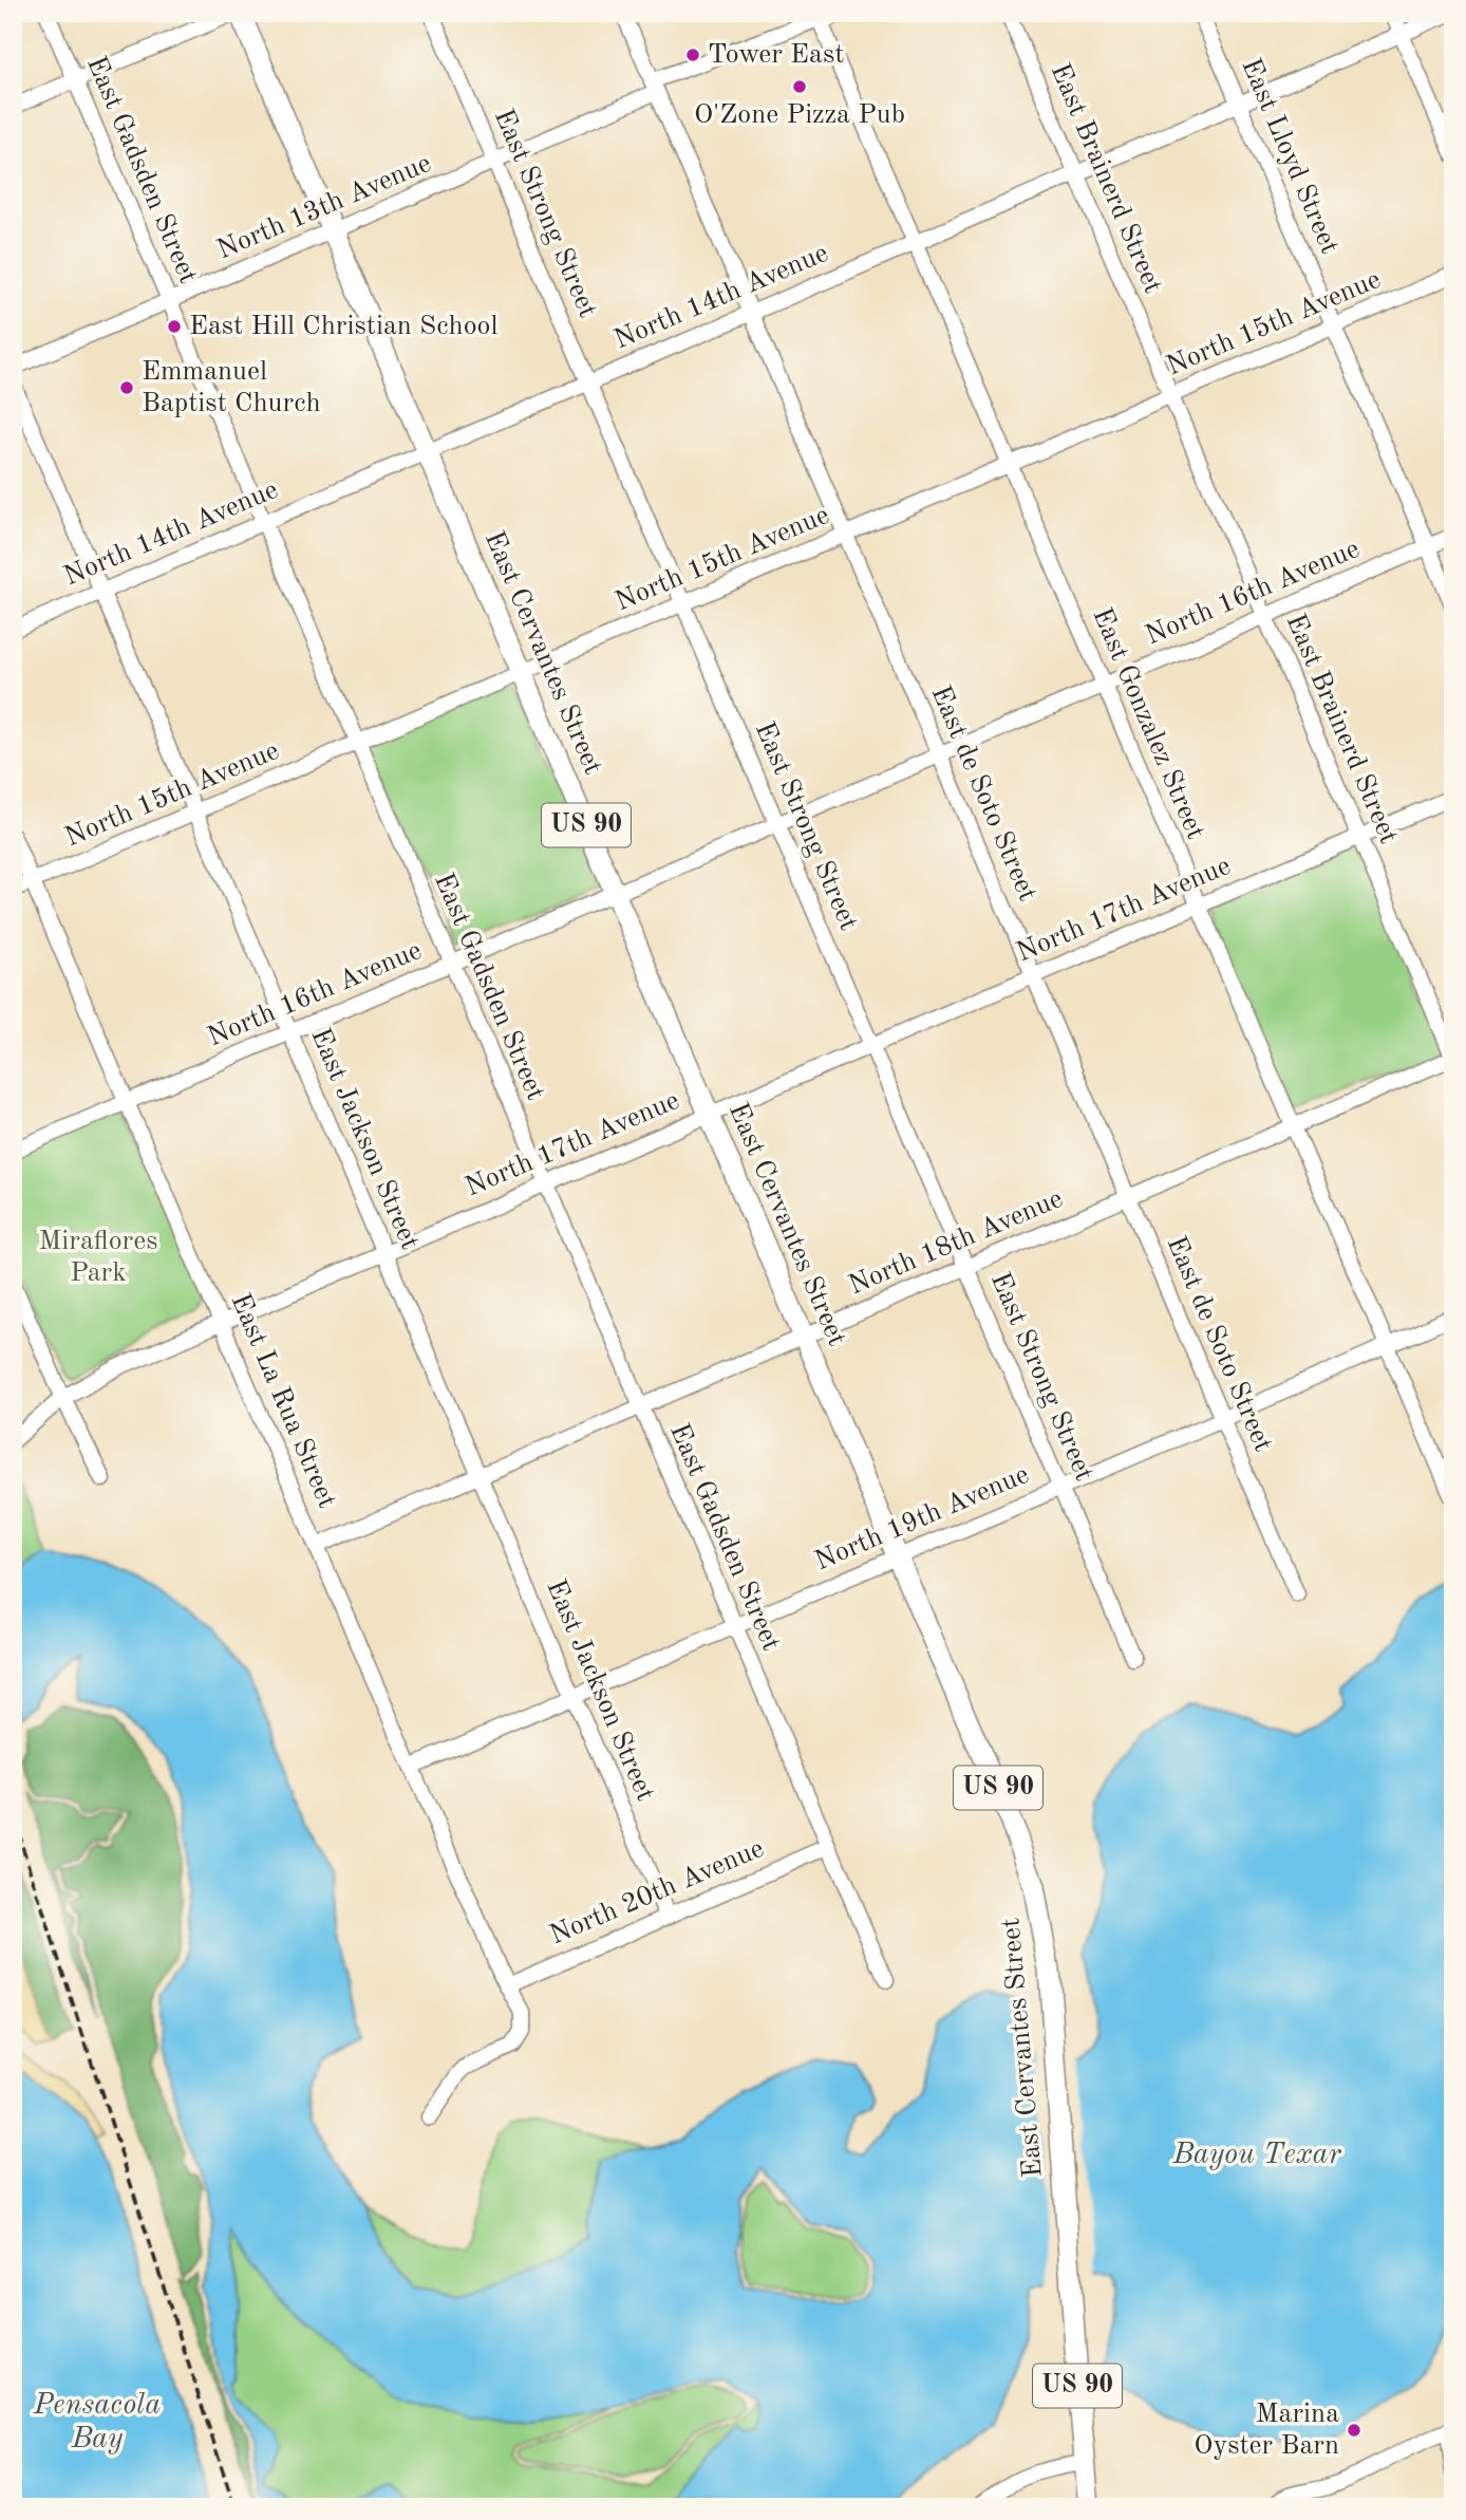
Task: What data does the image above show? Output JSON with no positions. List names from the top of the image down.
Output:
{
  "streets": {
    "main road": ["East Cervantes Street", "US 90"],
    "street": [
      "East Lloyd Street",
      "East Gadsden Street",
      "East Brainerd Street",
      "North 13th Avenue",
      "East Strong Street",
      "North 14th Avenue",
      "North 15th Avenue",
      "North 16th Avenue",
      "East Gonzalez Street",
      "East de Soto Street",
      "North 17th Avenue",
      "East Jackson Street",
      "North 18th Avenue",
      "East La Rua Street",
      "North 19th Avenue",
      "North 20th Avenue"
    ]
  },
  "crossings": [
    ["East Lloyd Street", "North 14th Avenue"],
    ["East Lloyd Street", "North 15th Avenue"],
    ["East Lloyd Street", "North 16th Avenue"],
    ["East Gadsden Street", "North 13th Avenue"],
    ["East Gadsden Street", "North 14th Avenue"],
    ["East Gadsden Street", "North 15th Avenue"],
    ["East Gadsden Street", "North 16th Avenue"],
    ["East Gadsden Street", "North 17th Avenue"],
    ["East Gadsden Street", "North 18th Avenue"],
    ["East Gadsden Street", "North 19th Avenue"],
    ["East Gadsden Street", "North 20th Avenue"],
    ["East Brainerd Street", "North 14th Avenue"],
    ["East Brainerd Street", "North 15th Avenue"],
    ["East Brainerd Street", "North 16th Avenue"],
    ["East Brainerd Street", "North 17th Avenue"],
    ["East Brainerd Street", "North 18th Avenue"],
    ["North 13th Avenue", "East Strong Street"],
    ["North 13th Avenue", "East Cervantes Street"],
    ["North 13th Avenue", "East Gonzalez Street"],
    ["North 13th Avenue", "East de Soto Street"],
    ["East Strong Street", "North 14th Avenue"],
    ["East Strong Street", "North 15th Avenue"],
    ["East Strong Street", "North 16th Avenue"],
    ["East Strong Street", "North 17th Avenue"],
    ["East Strong Street", "North 18th Avenue"],
    ["East Strong Street", "North 19th Avenue"],
    ["North 14th Avenue", "East Cervantes Street"],
    ["North 14th Avenue", "East Gonzalez Street"],
    ["North 14th Avenue", "East de Soto Street"],
    ["North 14th Avenue", "East Jackson Street"],
    ["North 15th Avenue", "East Cervantes Street"],
    ["North 15th Avenue", "East Gonzalez Street"],
    ["North 15th Avenue", "East de Soto Street"],
    ["North 15th Avenue", "East Jackson Street"],
    ["North 15th Avenue", "East La Rua Street"],
    ["North 16th Avenue", "East Cervantes Street"],
    ["North 16th Avenue", "East Gonzalez Street"],
    ["North 16th Avenue", "East de Soto Street"],
    ["North 16th Avenue", "East Jackson Street"],
    ["North 16th Avenue", "East La Rua Street"],
    ["East Cervantes Street", "North 17th Avenue"],
    ["East Cervantes Street", "North 18th Avenue"],
    ["East Cervantes Street", "North 19th Avenue"],
    ["East Gonzalez Street", "North 17th Avenue"],
    ["East Gonzalez Street", "North 18th Avenue"],
    ["East Gonzalez Street", "North 19th Avenue"],
    ["East de Soto Street", "North 17th Avenue"],
    ["East de Soto Street", "North 18th Avenue"],
    ["East de Soto Street", "North 19th Avenue"],
    ["North 17th Avenue", "East Jackson Street"],
    ["North 17th Avenue", "East La Rua Street"],
    ["East Jackson Street", "North 18th Avenue"],
    ["East Jackson Street", "North 19th Avenue"],
    ["East Jackson Street", "North 20th Avenue"],
    ["North 18th Avenue", "East La Rua Street"],
    ["East La Rua Street", "North 19th Avenue"],
    ["East La Rua Street", "North 20th Avenue"]
  ],
  "water": ["Bayou Texar", "Pensacola Bay"],
  "parks": ["Miraflores Park"],
  "places": [
    "Tower East",
    "O'Zone Pizza Pub",
    "East Hill Christian School",
    "Emmanuel Baptist Church",
    "Marina Oyster Barn"
  ]
}
